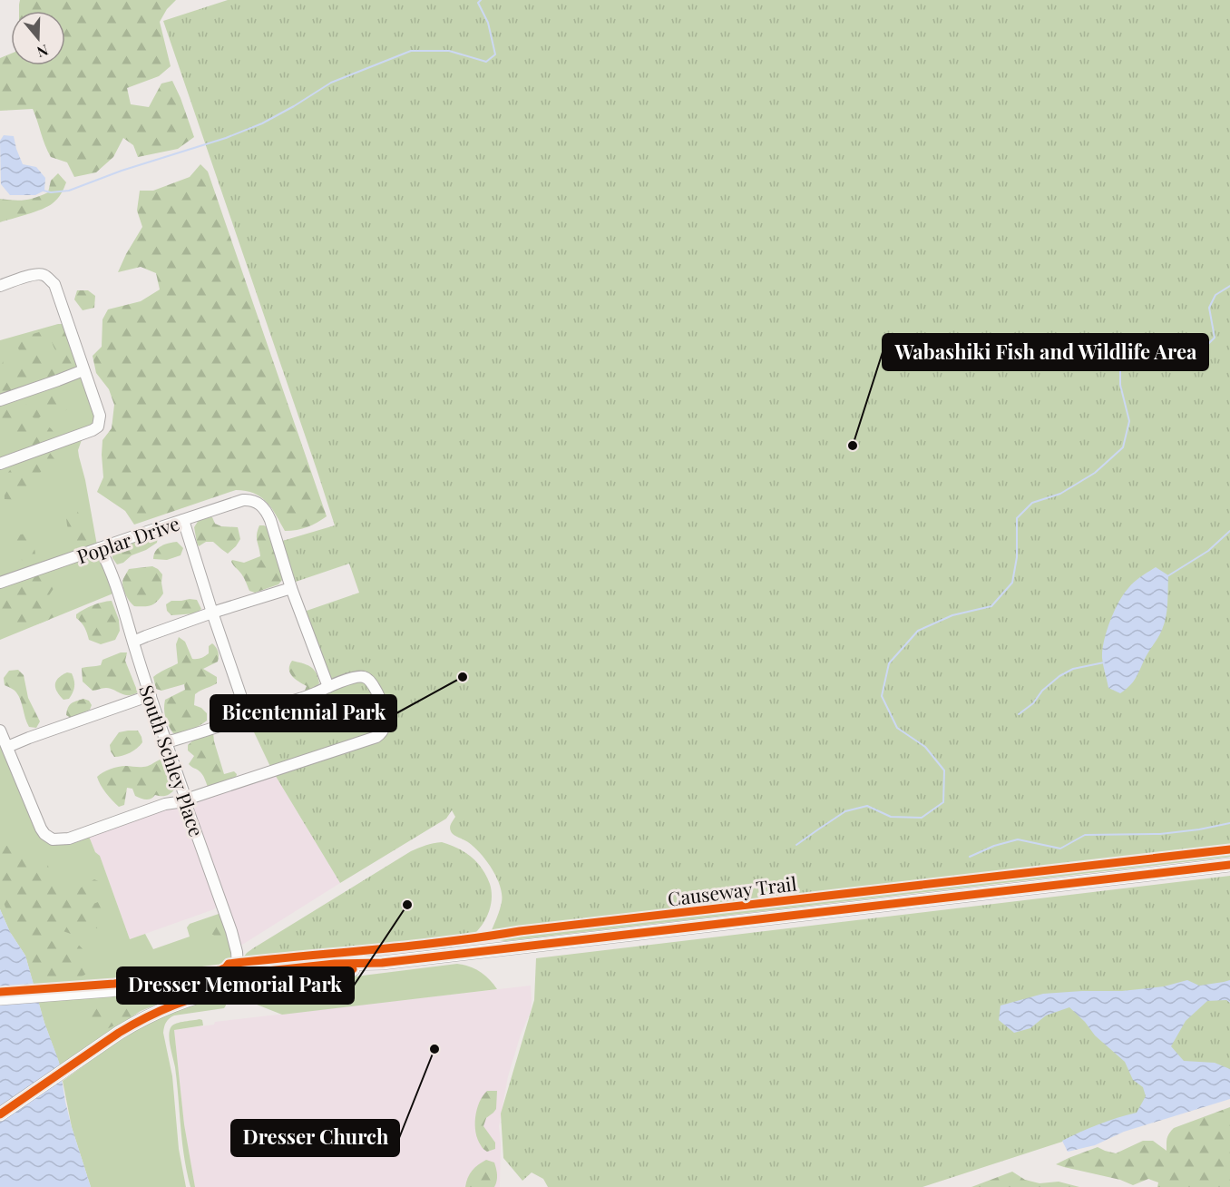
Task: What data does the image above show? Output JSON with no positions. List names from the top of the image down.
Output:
{
  "streets": {
    "street": ["Poplar Drive", "South Schley Place"],
    "cycle path": ["Causeway Trail"]
  },
  "crossings": [
    ["Poplar Drive", "South Schley Place"]
  ],
  "places": [
    "Wabashiki Fish and Wildlife Area",
    "Bicentennial Park",
    "Dresser Memorial Park",
    "Dresser Church"
  ],
  "north": "bottom"
}
